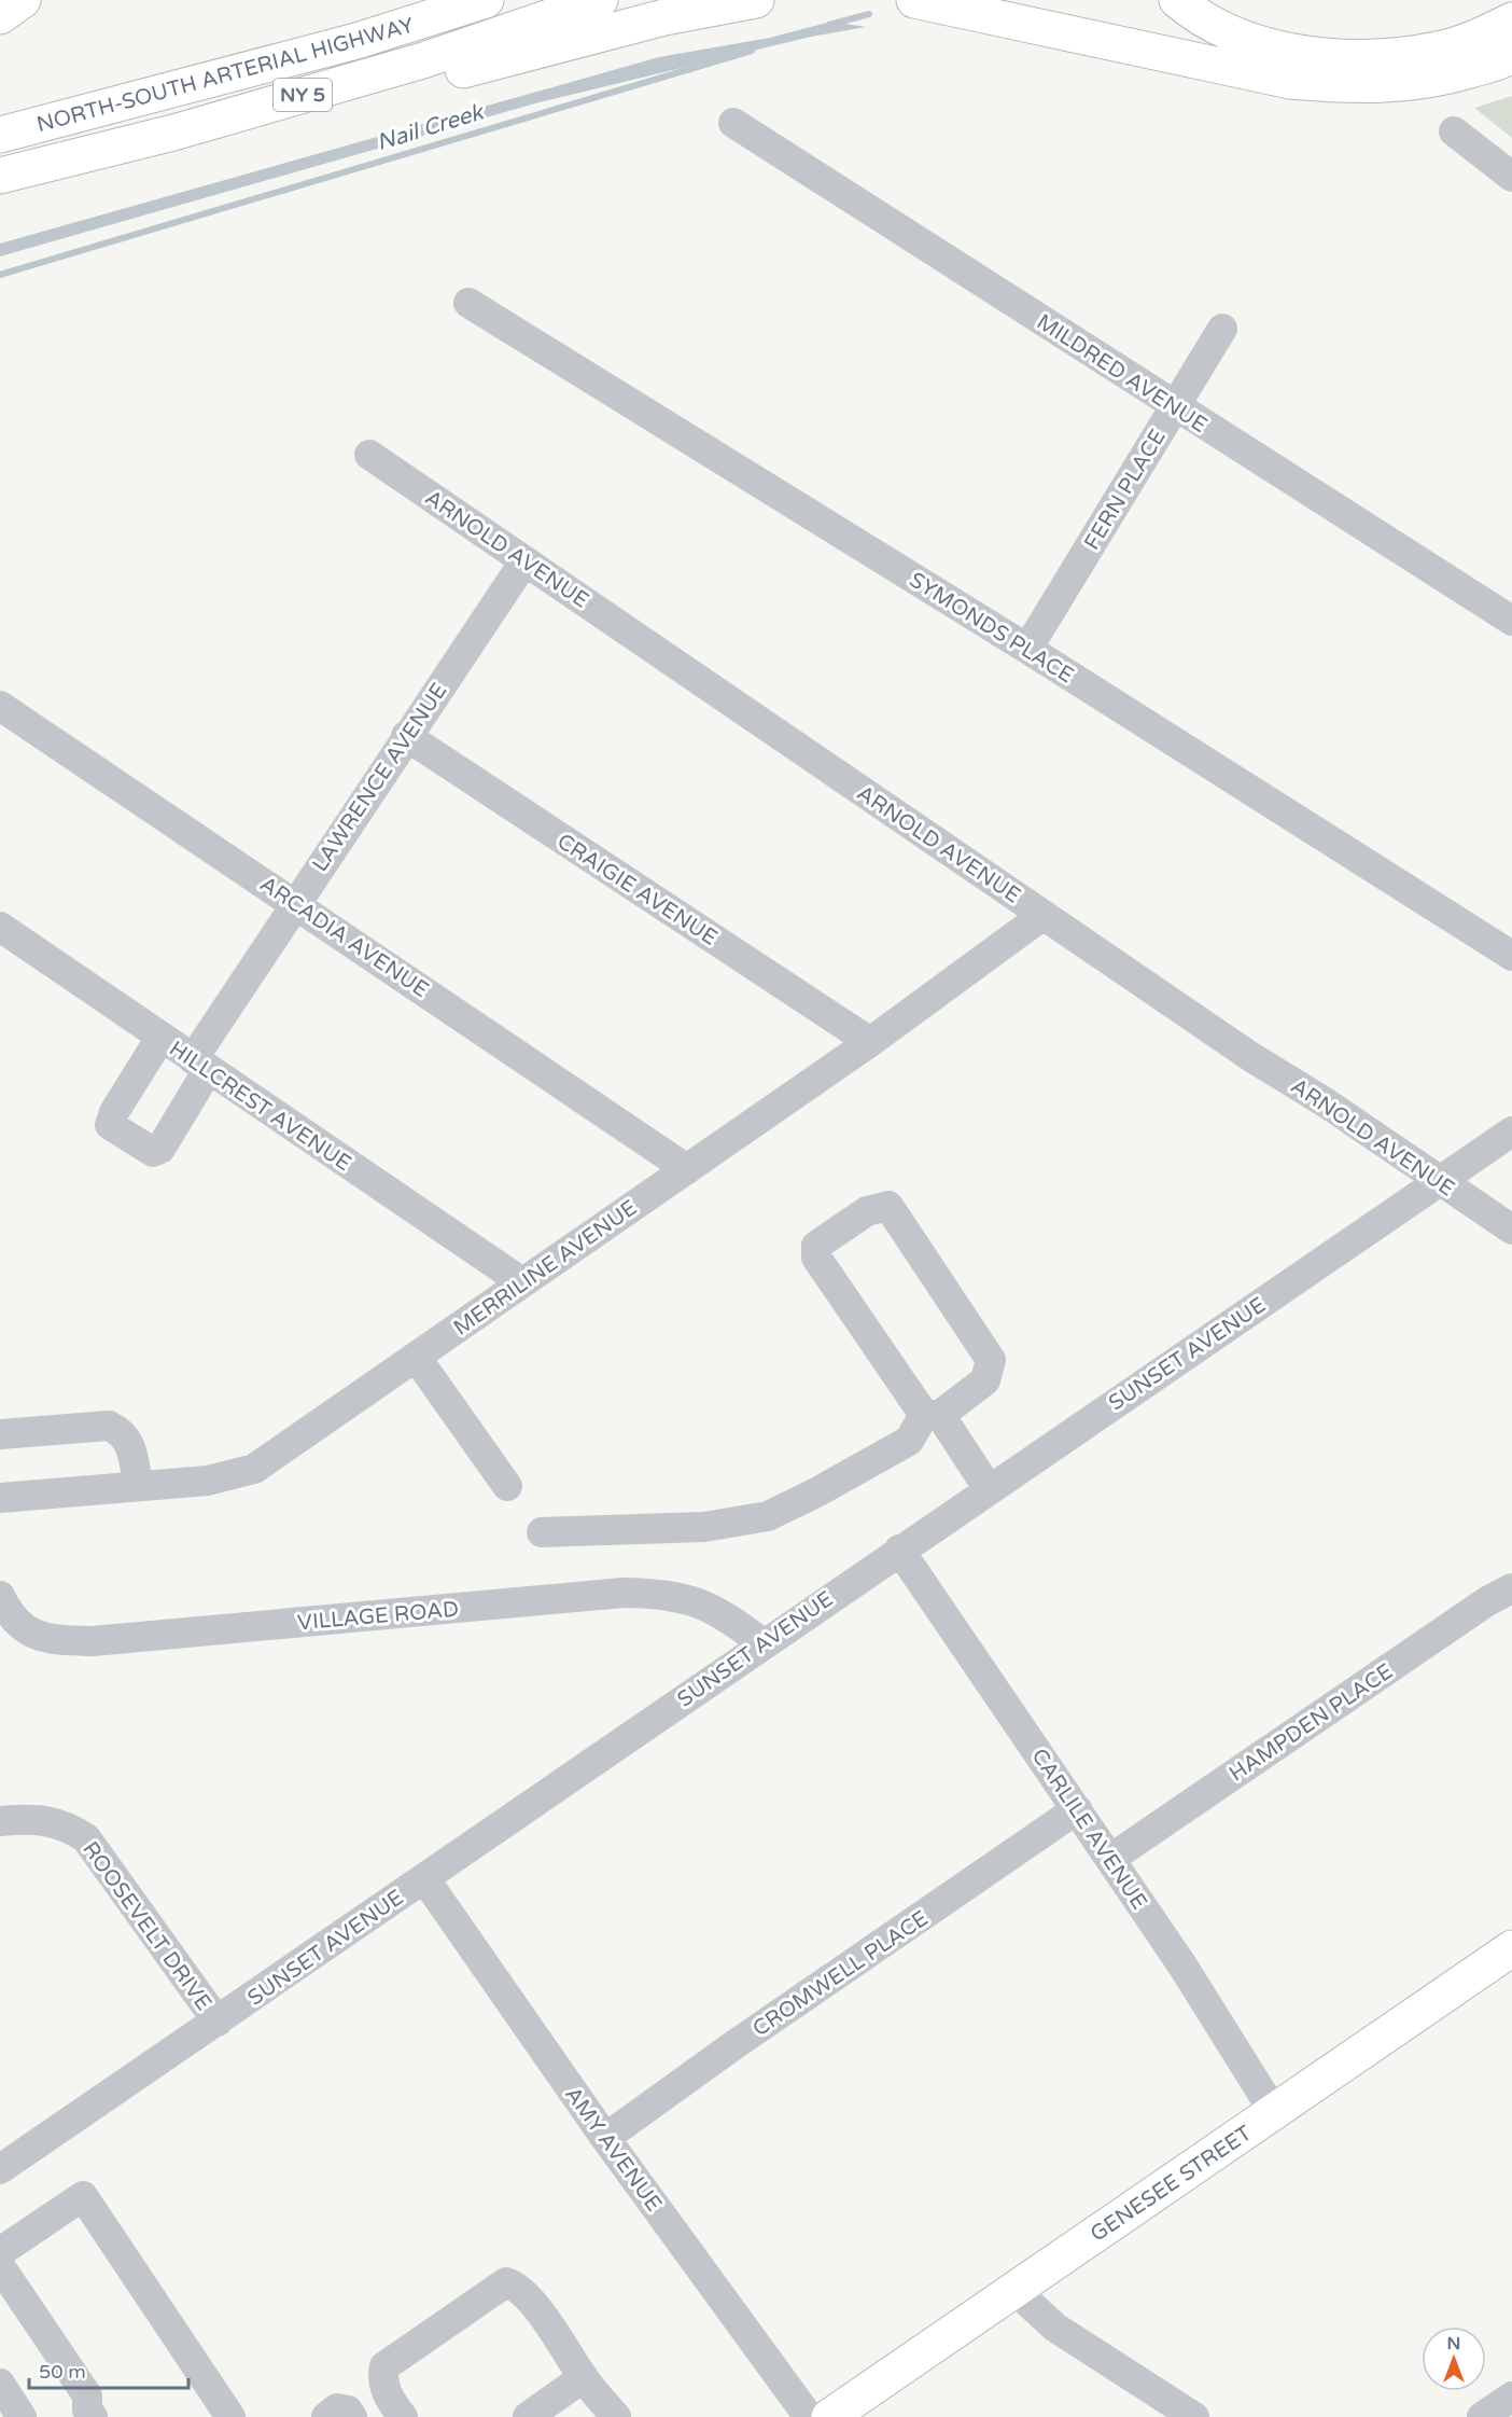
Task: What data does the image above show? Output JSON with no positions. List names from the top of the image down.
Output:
{
  "streets": {
    "main road": ["NORTH-SOUTH ARTERIAL HIGHWAY", "NY 5", "GENESEE STREET"],
    "street": [
      "MILDRED AVENUE",
      "FERN PLACE",
      "ARNOLD AVENUE",
      "SYMONDS PLACE",
      "LAWRENCE AVENUE",
      "CRAIGIE AVENUE",
      "ARCADIA AVENUE",
      "HILLCREST AVENUE",
      "MERRILINE AVENUE",
      "SUNSET AVENUE",
      "VILLAGE ROAD",
      "HAMPDEN PLACE",
      "CARLILE AVENUE",
      "ROOSEVELT DRIVE",
      "CROMWELL PLACE",
      "AMY AVENUE"
    ]
  },
  "crossings": [
    ["MILDRED AVENUE", "FERN PLACE"],
    ["FERN PLACE", "SYMONDS PLACE"],
    ["ARNOLD AVENUE", "LAWRENCE AVENUE"],
    ["ARNOLD AVENUE", "MERRILINE AVENUE"],
    ["ARNOLD AVENUE", "SUNSET AVENUE"],
    ["LAWRENCE AVENUE", "CRAIGIE AVENUE"],
    ["LAWRENCE AVENUE", "ARCADIA AVENUE"],
    ["LAWRENCE AVENUE", "HILLCREST AVENUE"],
    ["CRAIGIE AVENUE", "MERRILINE AVENUE"],
    ["ARCADIA AVENUE", "MERRILINE AVENUE"],
    ["HILLCREST AVENUE", "MERRILINE AVENUE"],
    ["SUNSET AVENUE", "VILLAGE ROAD"],
    ["SUNSET AVENUE", "CARLILE AVENUE"],
    ["SUNSET AVENUE", "ROOSEVELT DRIVE"],
    ["SUNSET AVENUE", "AMY AVENUE"],
    ["HAMPDEN PLACE", "CARLILE AVENUE"],
    ["CARLILE AVENUE", "CROMWELL PLACE"],
    ["CARLILE AVENUE", "GENESEE STREET"],
    ["CROMWELL PLACE", "AMY AVENUE"]
  ],
  "water": ["Nail Creek"],
  "scale_bar": "50 m",
  "north": "top"
}
